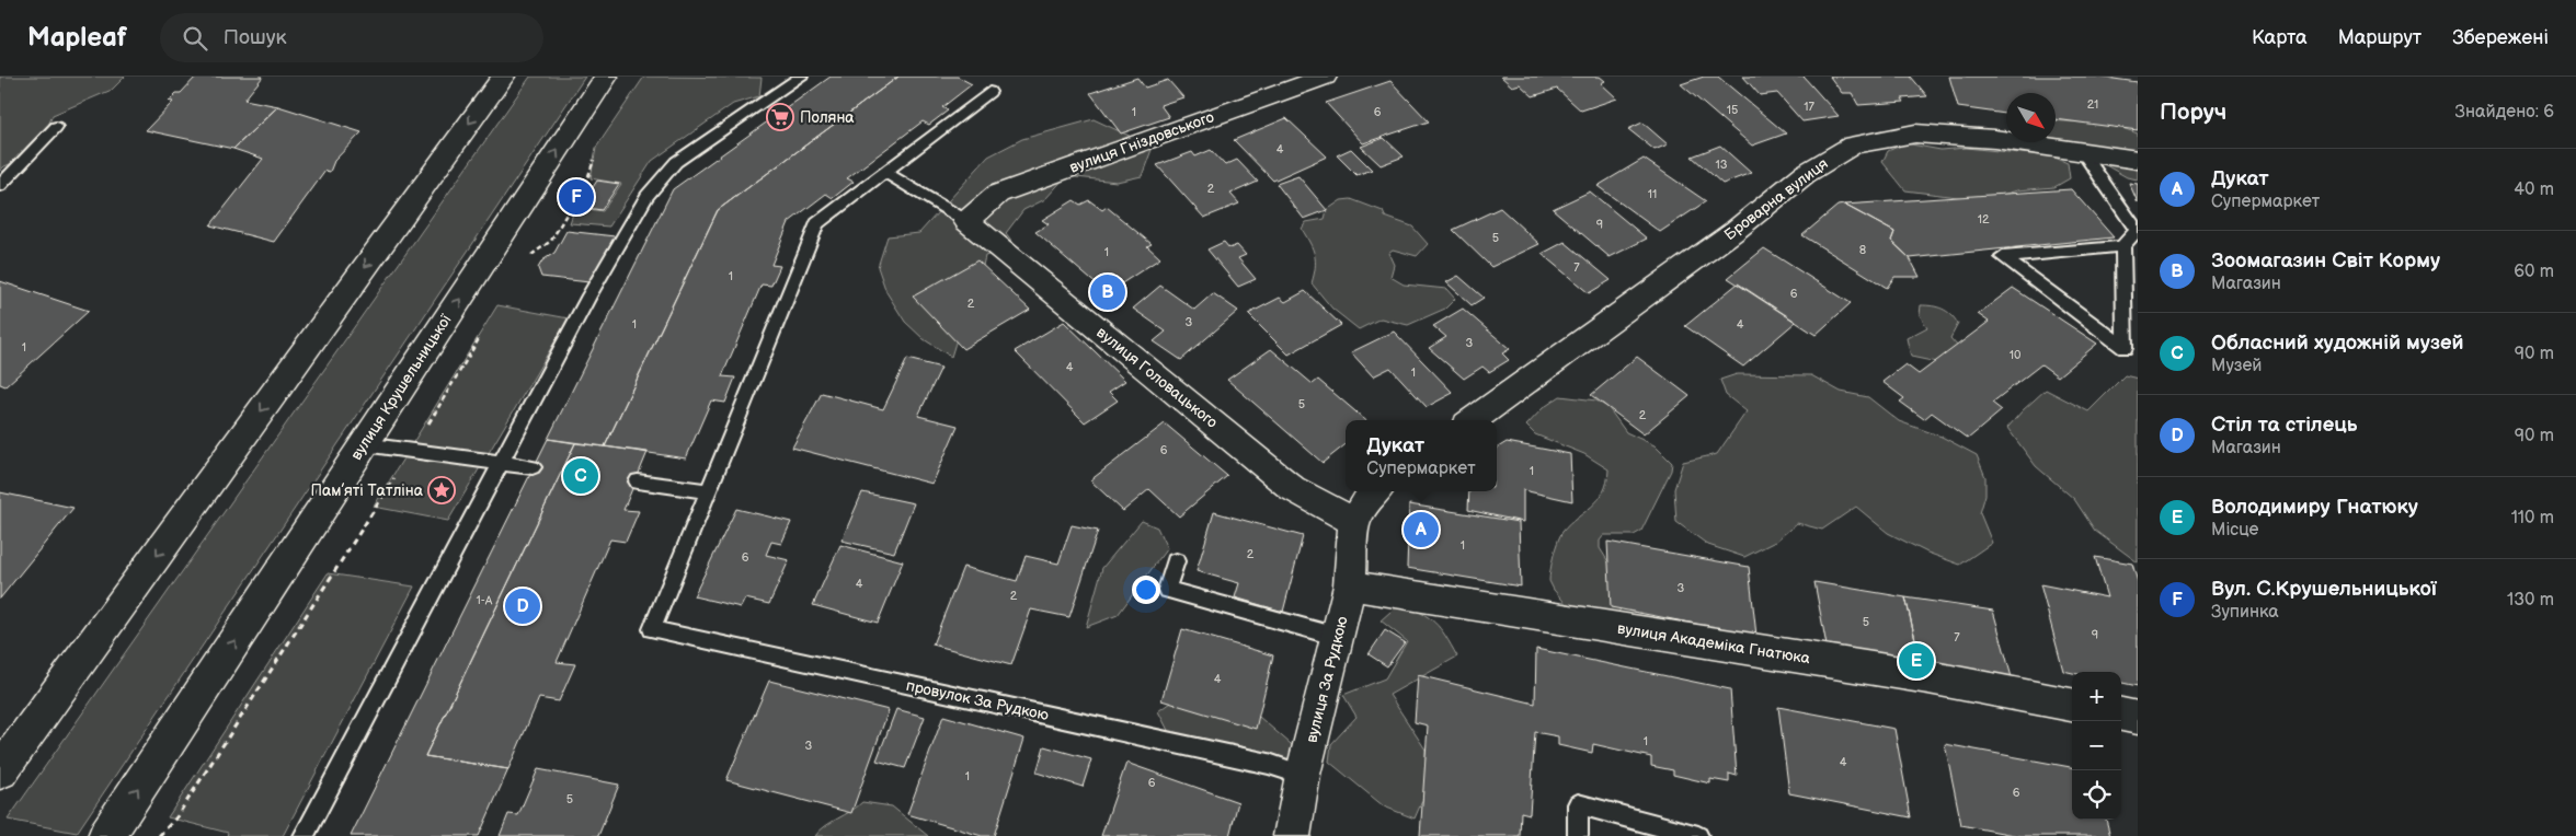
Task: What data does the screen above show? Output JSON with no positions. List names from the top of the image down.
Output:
{
  "streets": {
    "street": [
      "вулиця Гніздовського",
      "Броварна вулиця",
      "вулиця Головацького",
      "вулиця Крушельницької",
      "вулиця Академіка Гнатюка",
      "вулиця За Рудкою"
    ],
    "lane": ["провулок За Рудкою"]
  },
  "crossings": [
    ["вулиця Гніздовського", "вулиця Головацького"],
    ["вулиця Головацького", "вулиця За Рудкою"],
    ["вулиця Академіка Гнатюка", "вулиця За Рудкою"],
    ["вулиця За Рудкою", "провулок За Рудкою"]
  ],
  "places": {
    "supermarket": ["Поляна"],
    "place": ["Пам’яті Татліна"]
  },
  "house_numbers": [
    "21",
    "17",
    "15",
    "1",
    "6",
    "4",
    "13",
    "2",
    "11",
    "12",
    "9",
    "5",
    "8",
    "1",
    "7",
    "1",
    "6",
    "2",
    "3",
    "1",
    "4",
    "3",
    "1",
    "10",
    "4",
    "1",
    "5",
    "2",
    "6",
    "1",
    "1",
    "2",
    "6",
    "4",
    "3",
    "2",
    "1-А",
    "5",
    "9",
    "7",
    "4",
    "1",
    "3",
    "4",
    "1",
    "6",
    "6",
    "5"
  ],
  "north": "bottom right",
  "page": {
    "header": "Mapleaf",
    "search": "Пошук",
    "nav": ["Карта", "Маршрут", "Збережені"],
    "heading": ["Поруч", "Знайдено: 6"],
    "list": [
      {
        "mark": "A",
        "name": "Дукат",
        "note": "Супермаркет",
        "value": "40 m"
      },
      {
        "mark": "B",
        "name": "Зоомагазин Світ Корму",
        "note": "Магазин",
        "value": "60 m"
      },
      {
        "mark": "C",
        "name": "Обласний художній музей",
        "note": "Музей",
        "value": "90 m"
      },
      {
        "mark": "D",
        "name": "Стіл та стілець",
        "note": "Магазин",
        "value": "90 m"
      },
      {
        "mark": "E",
        "name": "Володимиру Гнатюку",
        "note": "Місце",
        "value": "110 m"
      },
      {
        "mark": "F",
        "name": "Вул. С.Крушельницької",
        "note": "Зупинка",
        "value": "130 m"
      }
    ],
    "pins": [
      "F",
      "B",
      "C",
      "A",
      "D",
      "E"
    ],
    "popup": ["Дукат", "Супермаркет"],
    "map_buttons": ["+", "−"]
  }
}
